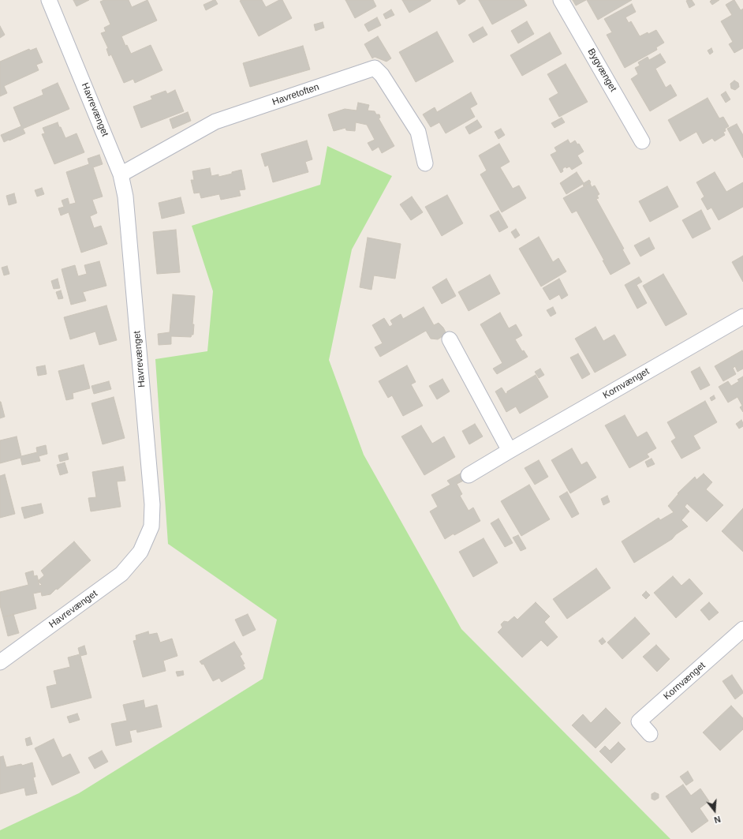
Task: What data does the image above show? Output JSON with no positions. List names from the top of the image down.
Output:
{
  "streets": {
    "street": [
      "Bygvænget",
      "Havretoften",
      "Havrevænget",
      "Kornvænget"
    ]
  },
  "crossings": [
    ["Havretoften", "Havrevænget"]
  ],
  "north": "bottom"
}
